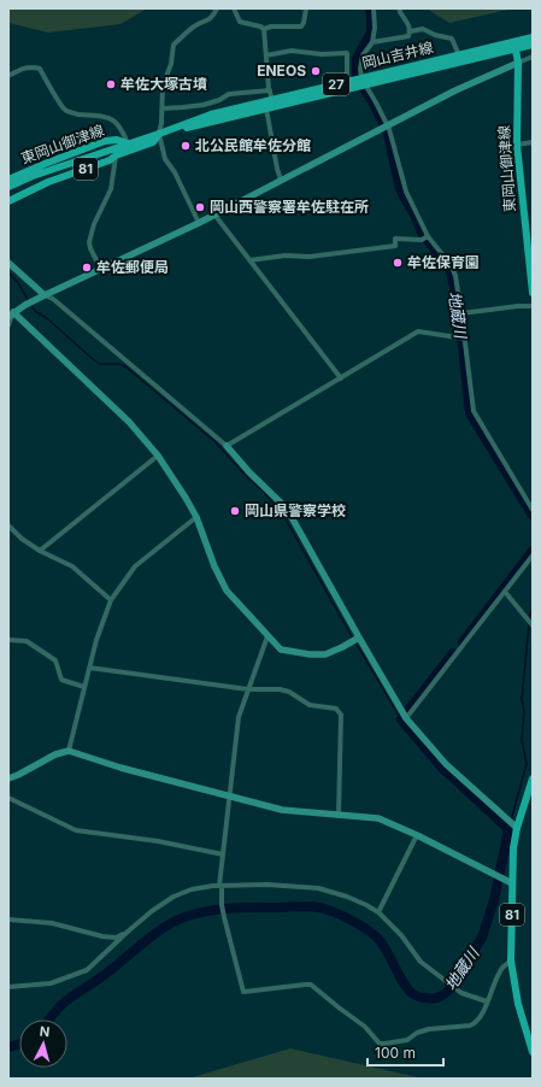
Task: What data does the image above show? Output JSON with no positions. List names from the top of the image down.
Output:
{
  "streets": {
    "main road": [
      "岡山吉井線",
      "27",
      "東岡山御津線",
      "81"
    ]
  },
  "crossings": [
    ["岡山吉井線", "東岡山御津線"]
  ],
  "water": ["地蔵川"],
  "places": [
    "ENEOS",
    "牟佐大塚古墳",
    "北公民館牟佐分館",
    "岡山西警察署牟佐駐在所",
    "牟佐保育園",
    "牟佐郵便局",
    "岡山県警察学校"
  ],
  "scale_bar": "100 m",
  "north": "top"
}
